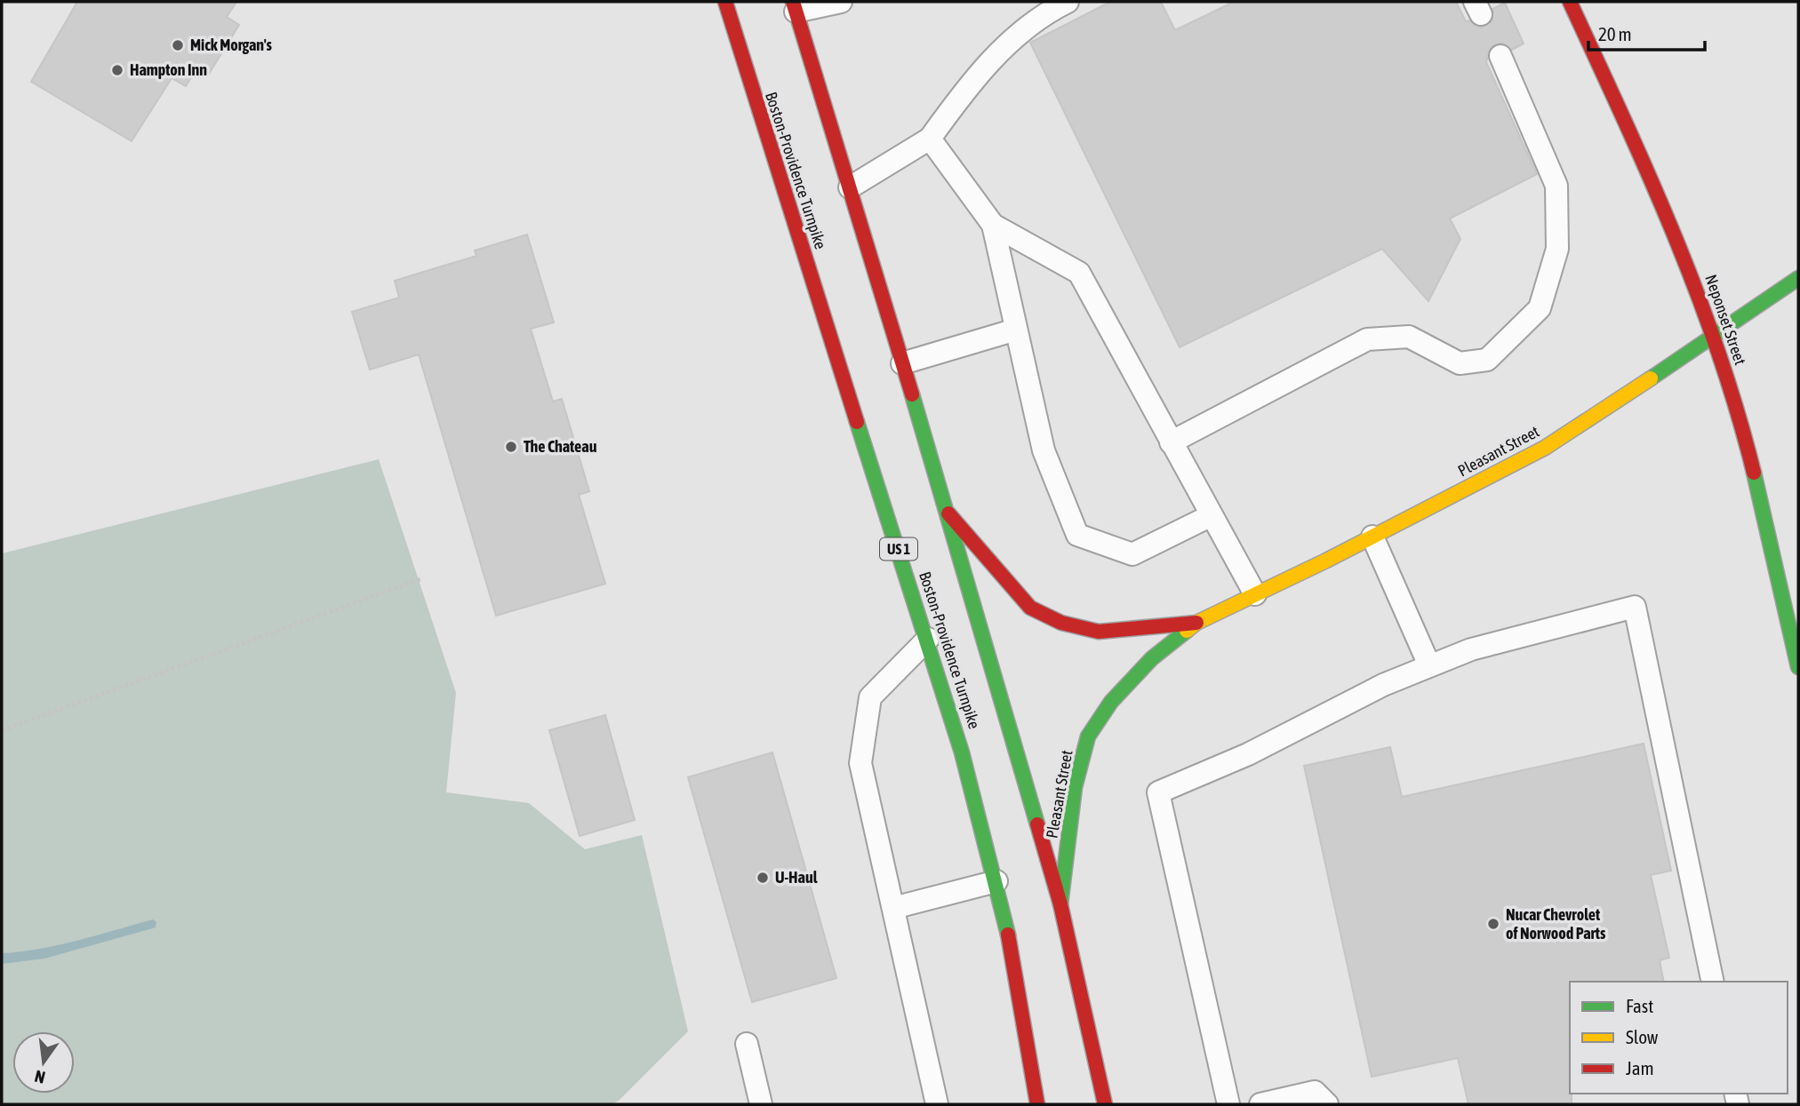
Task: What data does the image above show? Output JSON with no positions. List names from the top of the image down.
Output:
{
  "streets": {
    "main road": [
      "Boston-Providence Turnpike",
      "Neponset Street",
      "Pleasant Street",
      "US 1"
    ]
  },
  "crossings": [
    ["Neponset Street", "Pleasant Street"]
  ],
  "places": [
    "Mick Morgan's",
    "Hampton Inn",
    "The Chateau",
    "U-Haul",
    "Nucar Chevrolet of Norwood Parts"
  ],
  "legend": ["Fast", "Slow", "Jam"],
  "scale_bar": "20 m",
  "north": "bottom"
}
